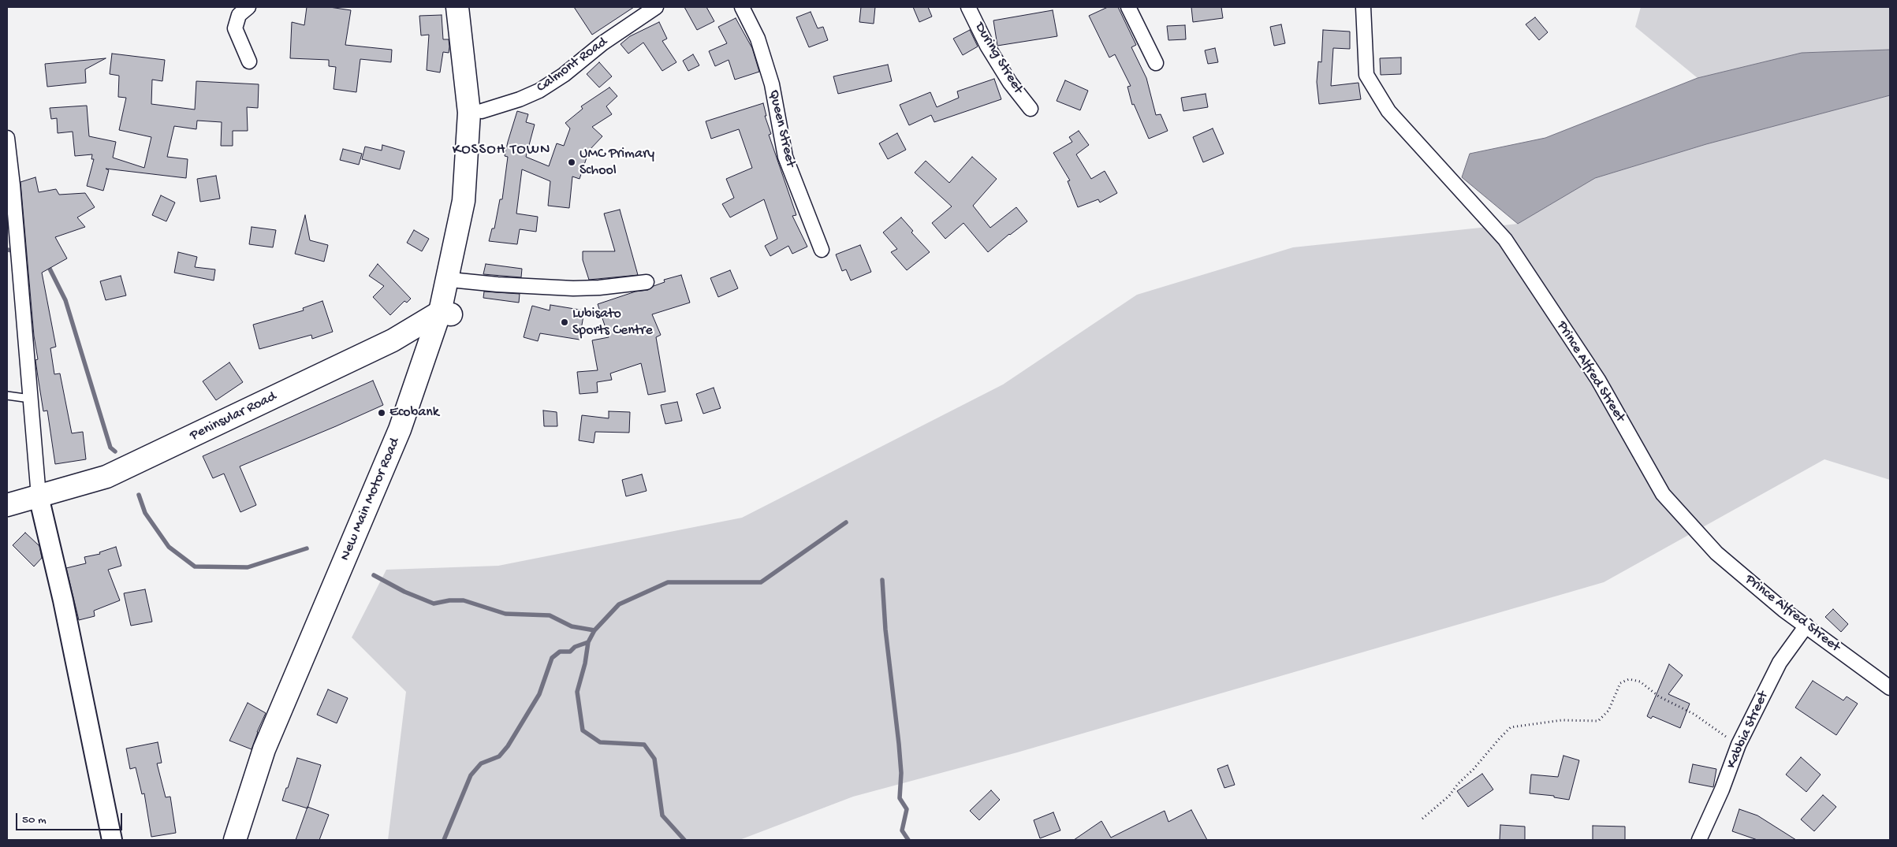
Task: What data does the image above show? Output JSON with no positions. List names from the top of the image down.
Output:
{
  "streets": {
    "main road": ["Peninsular Road", "New Main Motor Road"],
    "street": [
      "During Street",
      "Calmont Road",
      "Queen Street",
      "Prince Alfred Street",
      "Kabbia Street"
    ]
  },
  "crossings": [
    ["Calmont Road", "New Main Motor Road"],
    ["Prince Alfred Street", "Kabbia Street"],
    ["Peninsular Road", "New Main Motor Road"]
  ],
  "districts": ["KOSSOH TOWN"],
  "places": ["UMC Primary School", "Lubisato Sports Centre", "Ecobank"],
  "scale_bar": "50 m"
}
